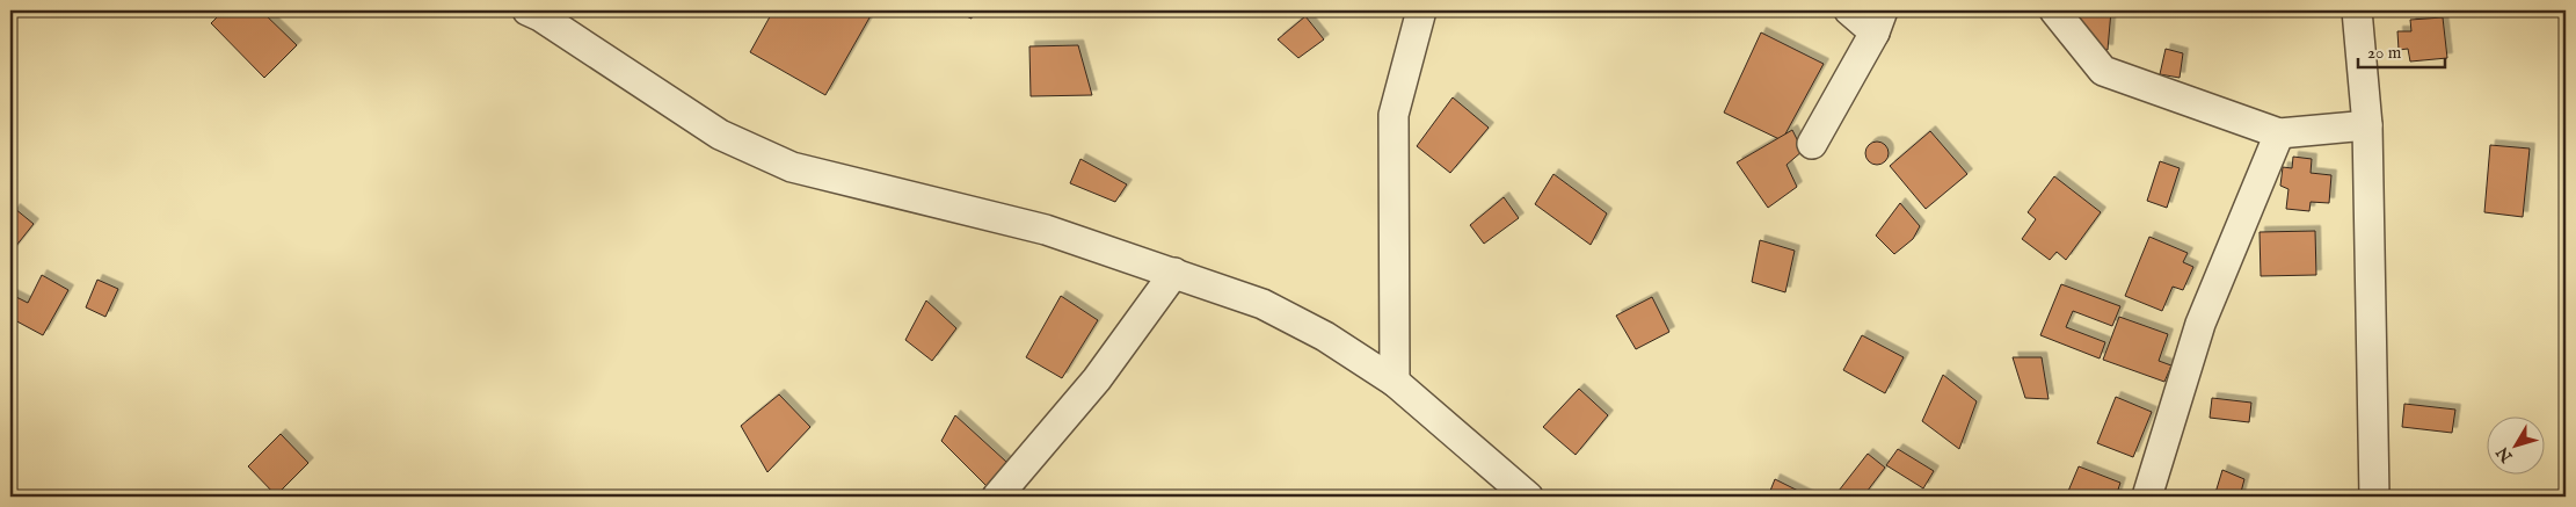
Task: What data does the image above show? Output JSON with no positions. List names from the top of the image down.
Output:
{
  "scale_bar": "20 m",
  "north": "bottom left"
}
